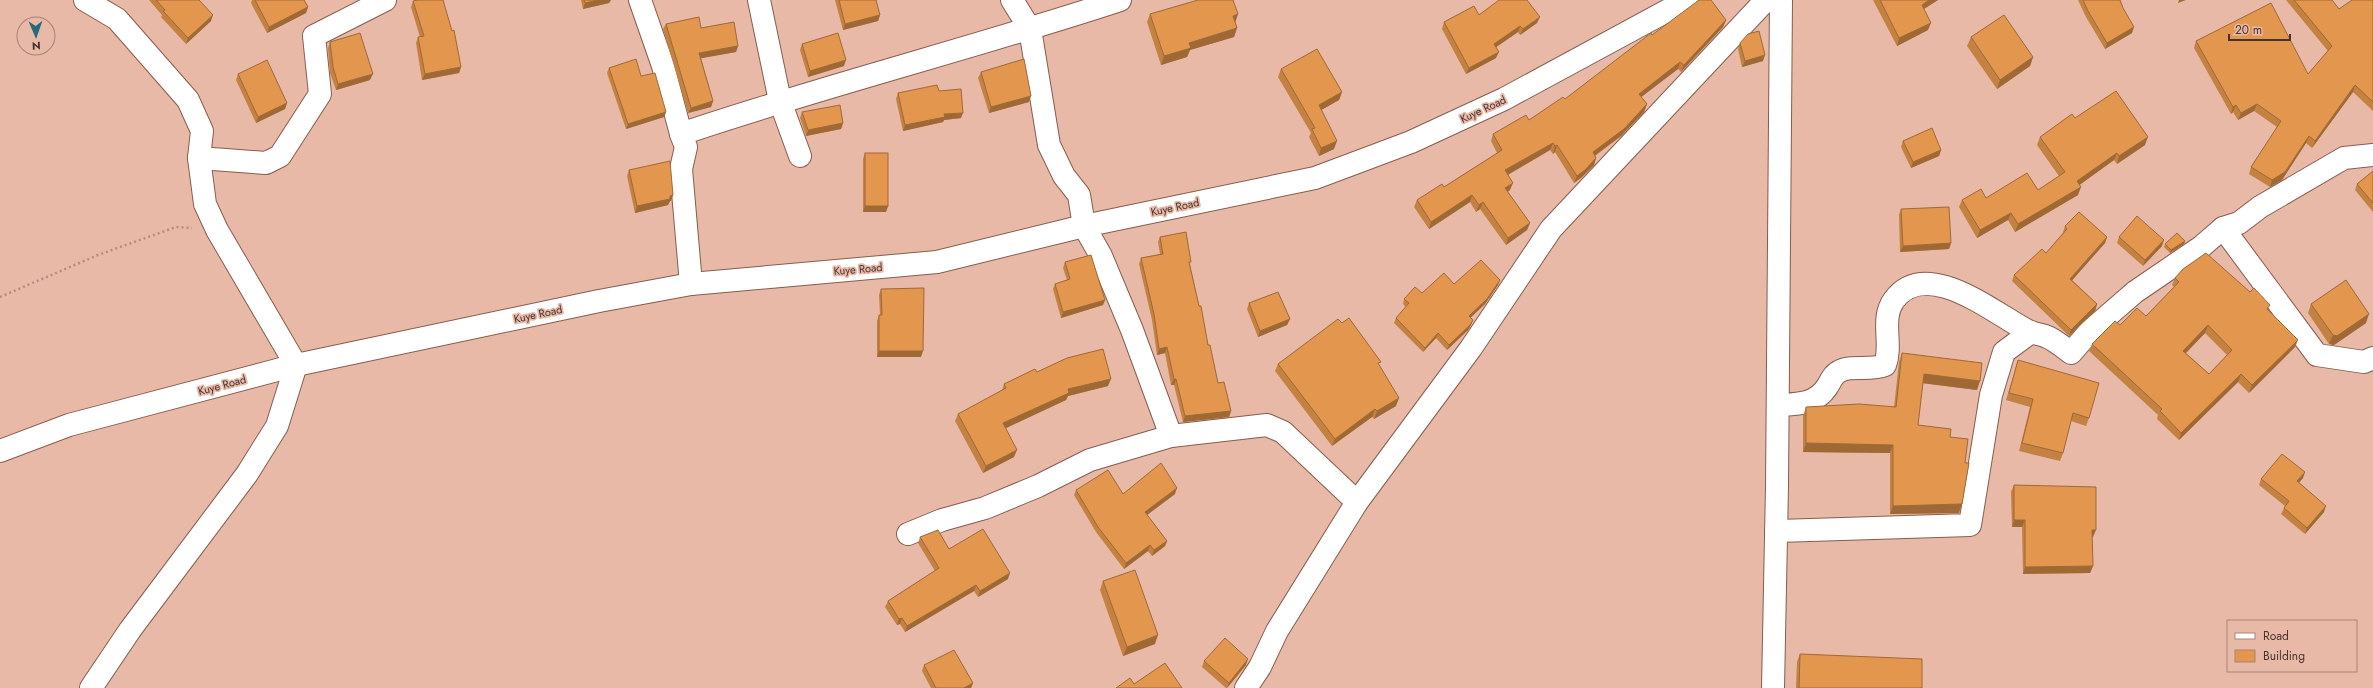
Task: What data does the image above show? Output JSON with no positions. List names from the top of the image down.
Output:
{
  "streets": {
    "street": ["Kuye Road"]
  },
  "legend": ["Road", "Building"],
  "scale_bar": "20 m",
  "north": "bottom"
}
